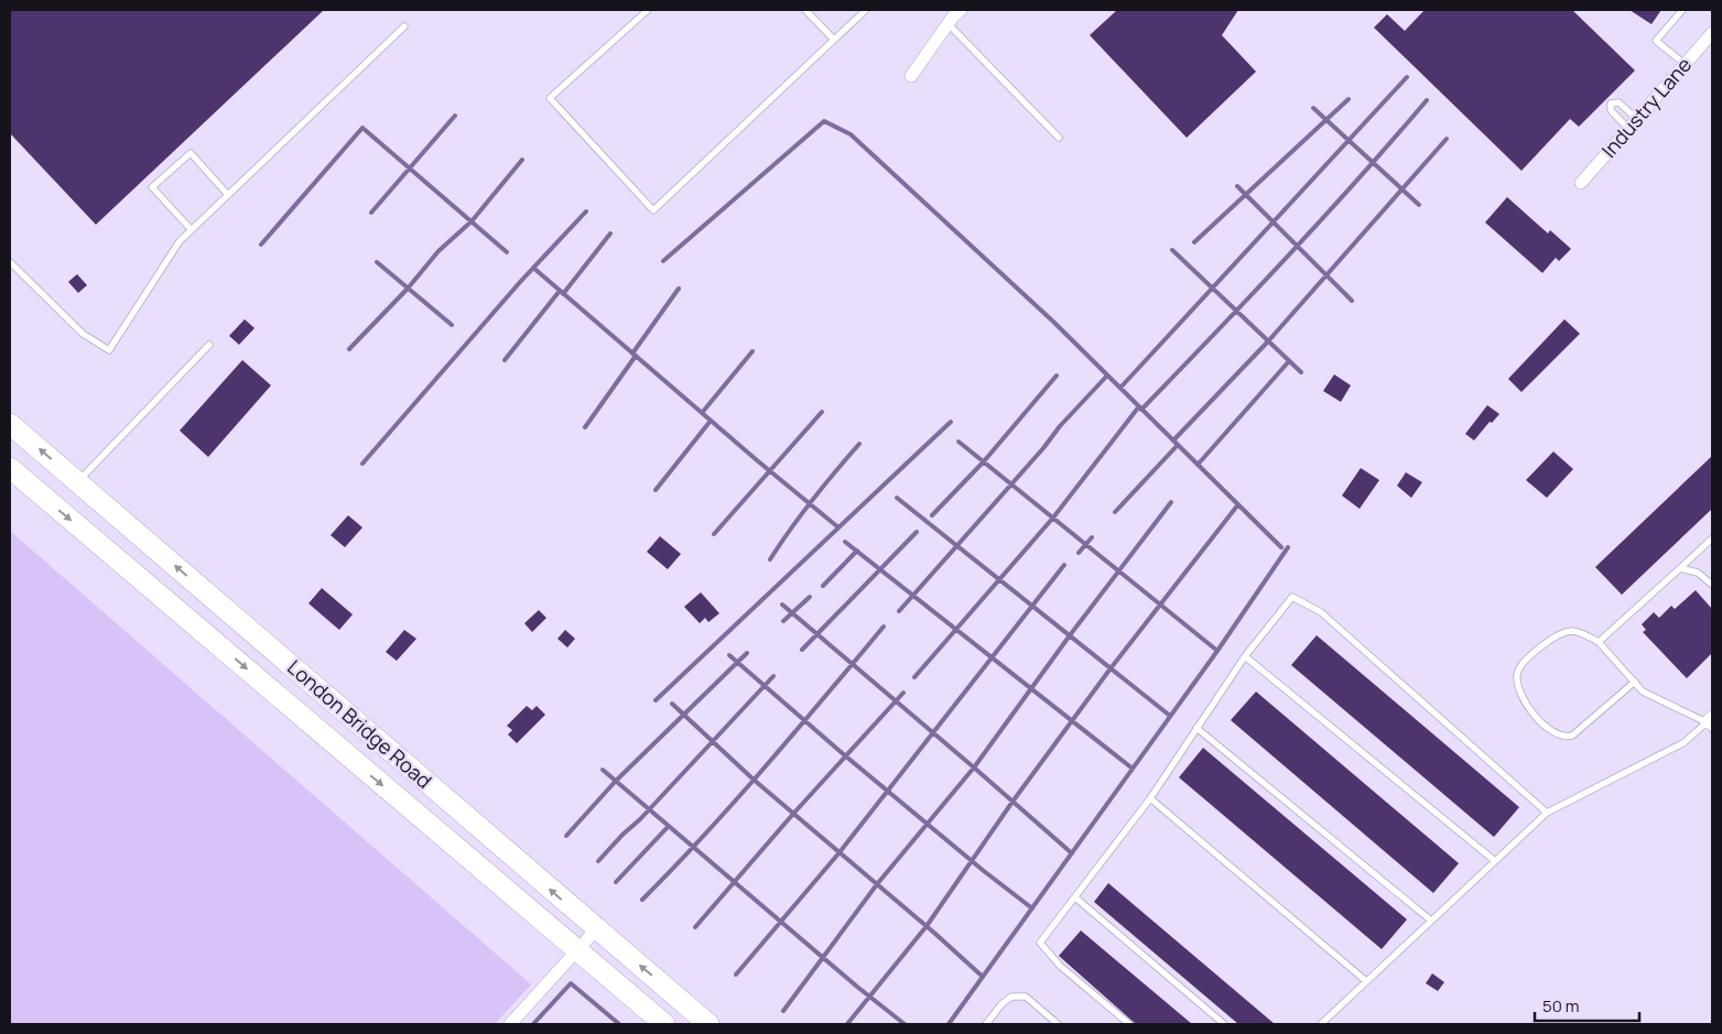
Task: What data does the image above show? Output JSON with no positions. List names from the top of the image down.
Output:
{
  "streets": {
    "main road": ["London Bridge Road"],
    "street": ["Industry Lane"]
  },
  "scale_bar": "50 m"
}
